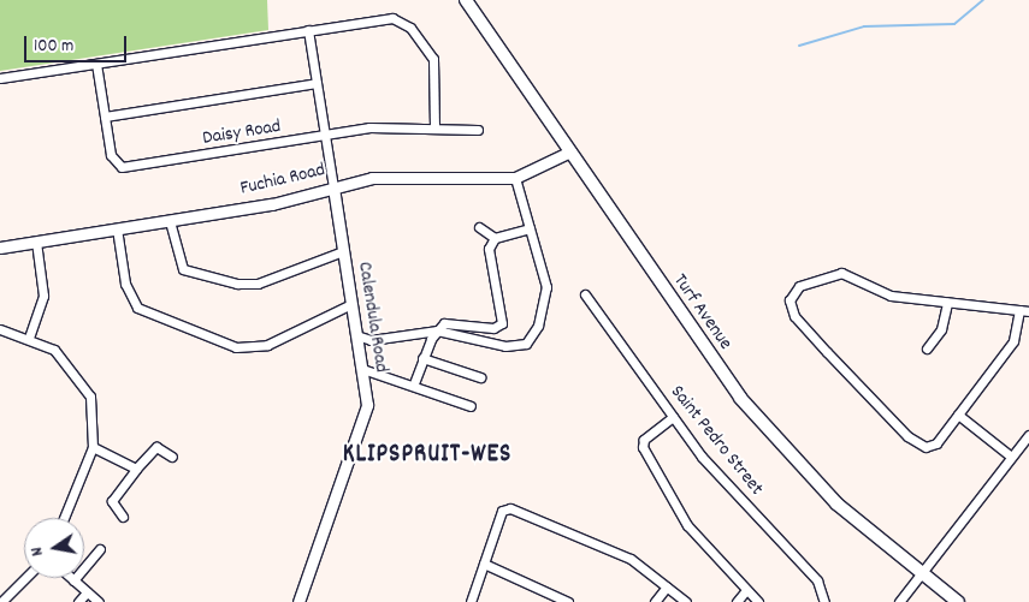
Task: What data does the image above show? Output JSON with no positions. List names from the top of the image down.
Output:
{
  "streets": {
    "main road": ["Turf Avenue"],
    "street": [
      "Daisy Road",
      "Fuchia Road",
      "Calendula Road",
      "Saint Pedro Street"
    ]
  },
  "crossings": [
    ["Daisy Road", "Calendula Road"],
    ["Fuchia Road", "Turf Avenue"],
    ["Fuchia Road", "Calendula Road"]
  ],
  "districts": ["KLIPSPRUIT-WES"],
  "scale_bar": "100 m",
  "north": "left"
}
